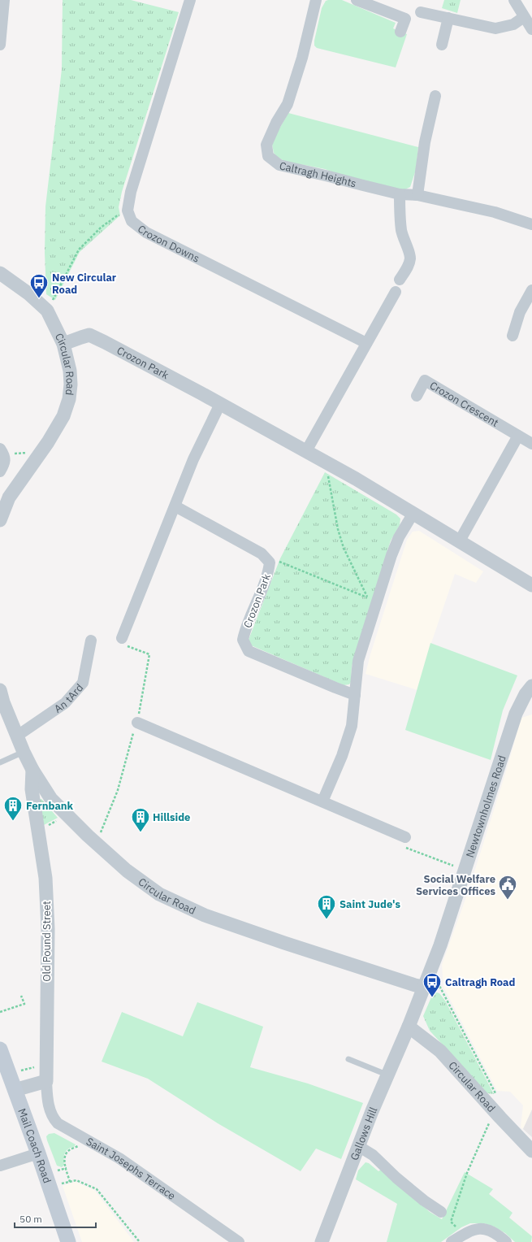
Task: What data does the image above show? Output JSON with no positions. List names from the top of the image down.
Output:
{
  "streets": {
    "main road": ["Mail Coach Road"],
    "street": [
      "Caltragh Heights",
      "Crozon Downs",
      "Crozon Park",
      "Circular Road",
      "Crozon Crescent",
      "An tArd",
      "Newtownholmes Road",
      "Old Pound Street",
      "Gallows Hill",
      "Saint Josephs Terrace"
    ]
  },
  "crossings": [
    ["Crozon Park", "Circular Road"],
    ["Circular Road", "An tArd"],
    ["Circular Road", "Newtownholmes Road"],
    ["Circular Road", "Old Pound Street"],
    ["Circular Road", "Gallows Hill"],
    ["Newtownholmes Road", "Gallows Hill"],
    ["Old Pound Street", "Saint Josephs Terrace"]
  ],
  "places": {
    "bus stop": ["New Circular Road", "Caltragh Road"],
    "building": ["Fernbank", "Hillside", "Saint Jude's"],
    "public building": ["Social Welfare Services Offices"]
  },
  "scale_bar": "50 m"
}
